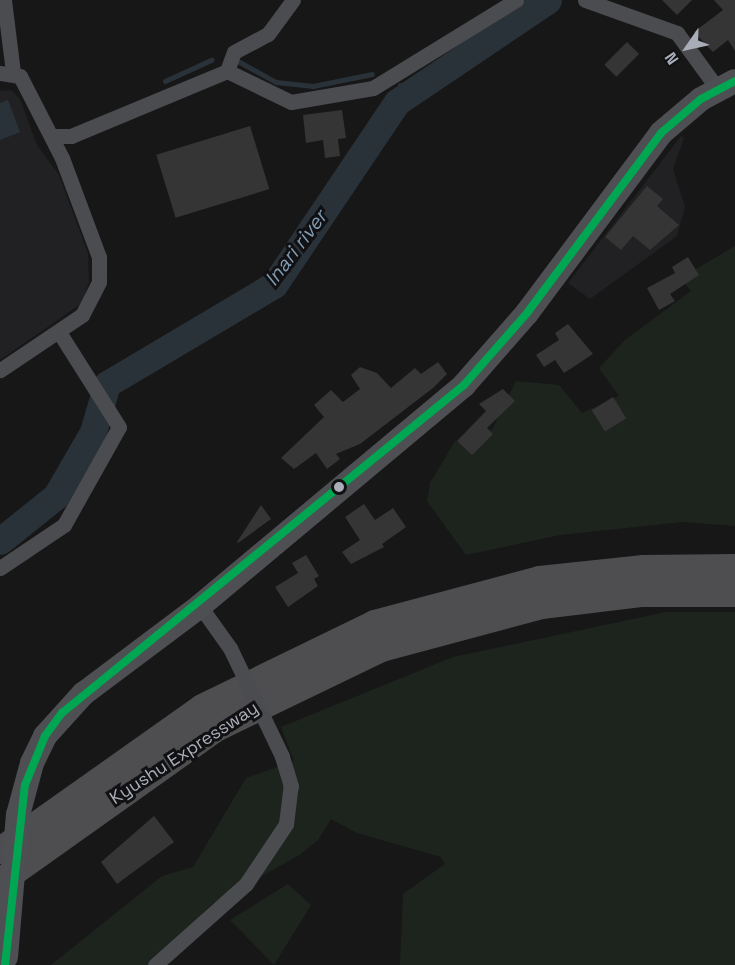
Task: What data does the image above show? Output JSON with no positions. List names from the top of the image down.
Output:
{
  "streets": {
    "highway": ["Kyushu Expressway"]
  },
  "water": ["Inari river"],
  "north": "bottom left"
}
